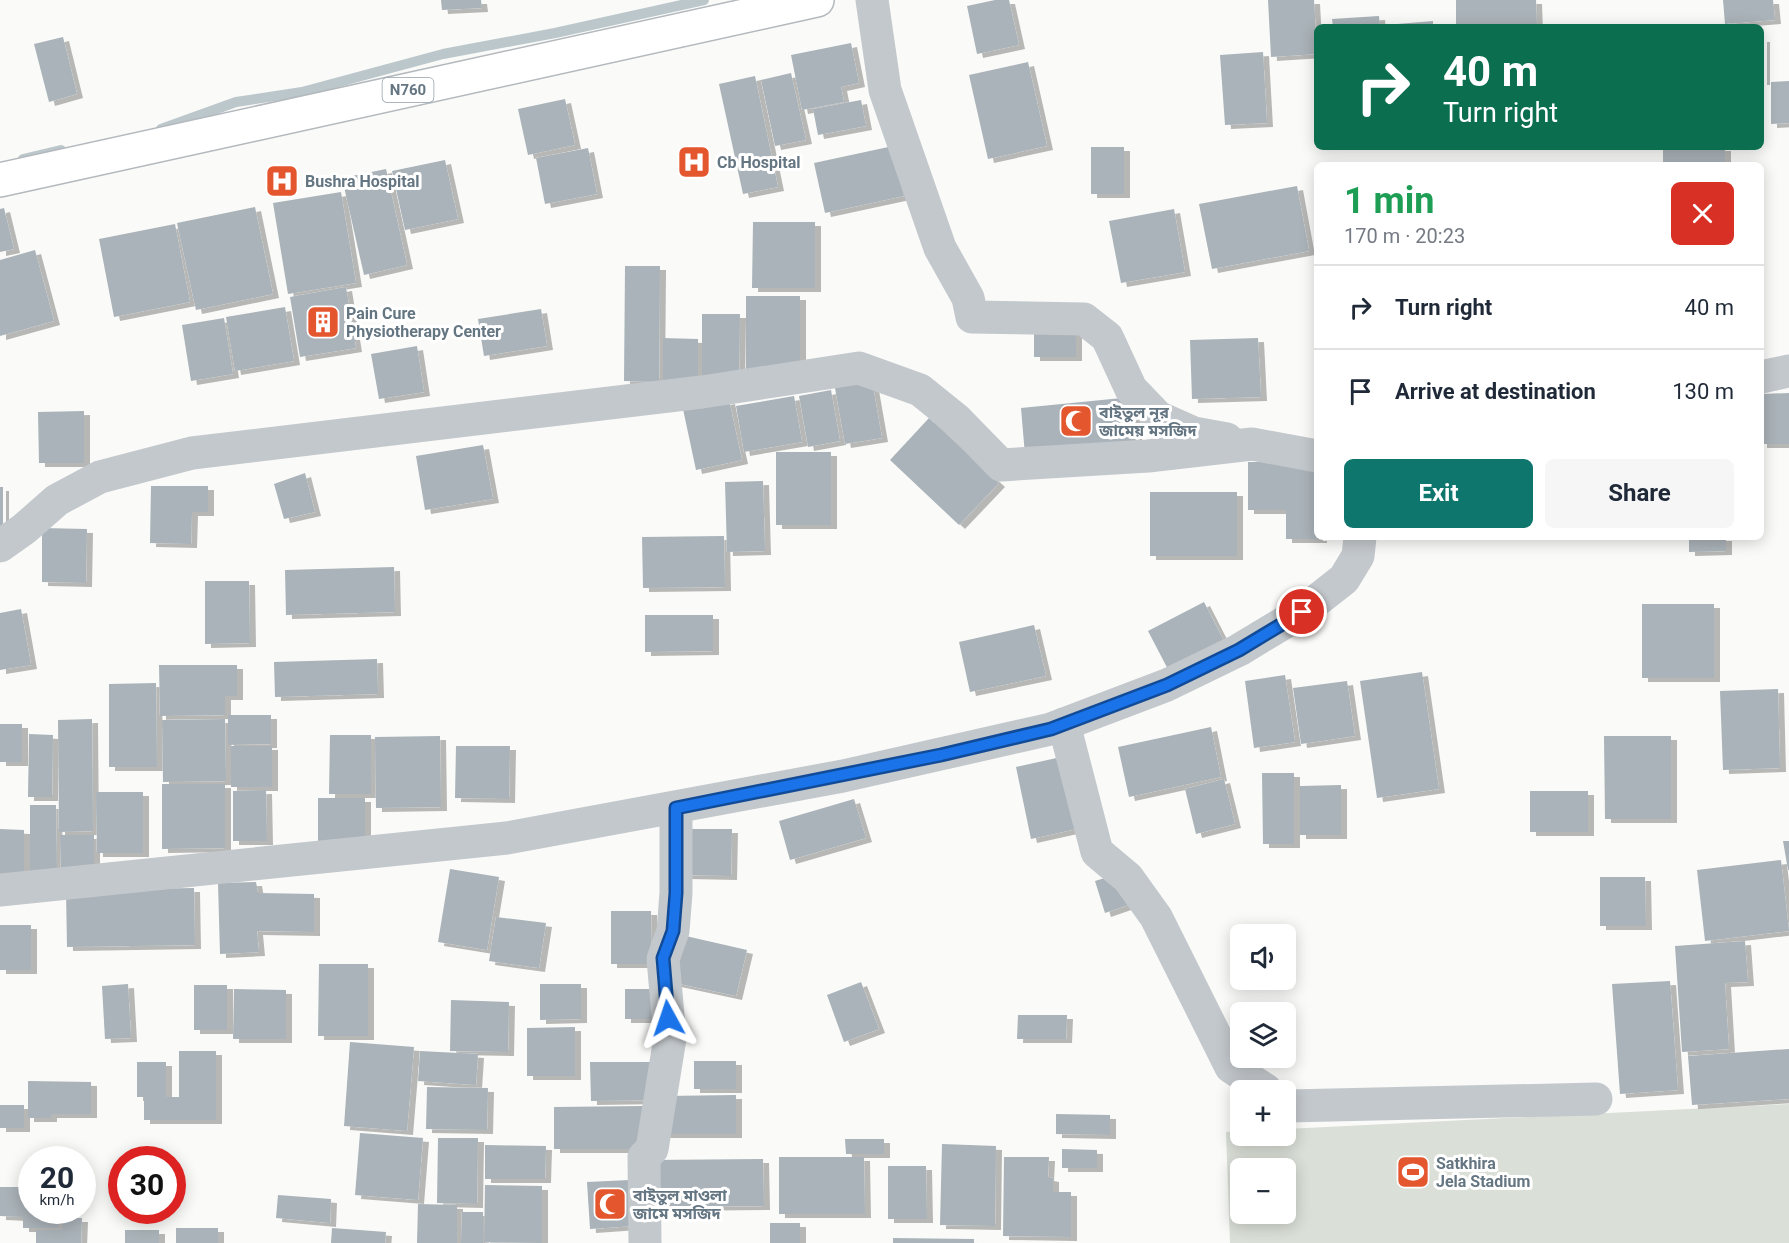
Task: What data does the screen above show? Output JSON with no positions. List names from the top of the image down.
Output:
{
  "streets": {
    "highway": ["N760"]
  },
  "places": {
    "hospital": ["Cb Hospital", "Bushra Hospital"],
    "building": ["Pain Cure Physiotherapy Center"],
    "mosque": ["বাইতুল নূর জামেয় মসজিদ", "বাইতুল মাওলা জামে মসজিদ"],
    "sports": ["Satkhira Jela Stadium"]
  },
  "page": {
    "turn": ["40 m", "Turn right"],
    "heading": ["1 min", "170 m · 20:23"],
    "list": [
      {
        "name": "Turn right",
        "value": "40 m"
      },
      {
        "name": "Arrive at destination",
        "value": "130 m"
      }
    ],
    "buttons": ["Exit", "Share"],
    "map_buttons": ["+", "−"],
    "speed": "20 km/h",
    "limit": "30"
  }
}
